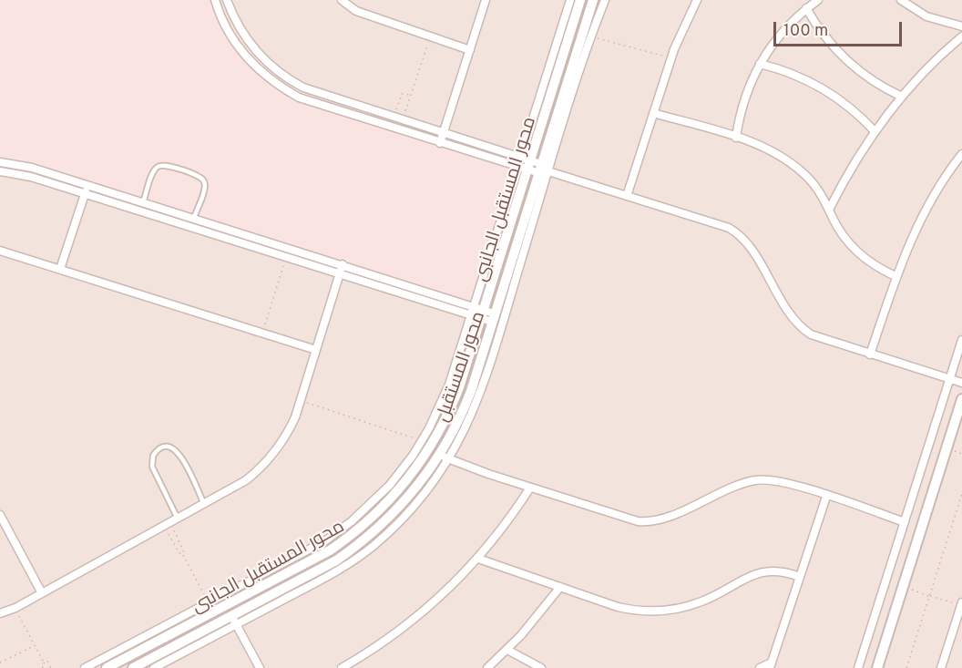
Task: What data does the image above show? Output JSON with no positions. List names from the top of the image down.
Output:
{
  "streets": {
    "street": ["محور المستقبل الجانبى", "محور المستقبل"]
  },
  "crossings": [
    ["محور المستقبل الجانبى", "محور المستقبل"]
  ],
  "scale_bar": "100 m"
}
